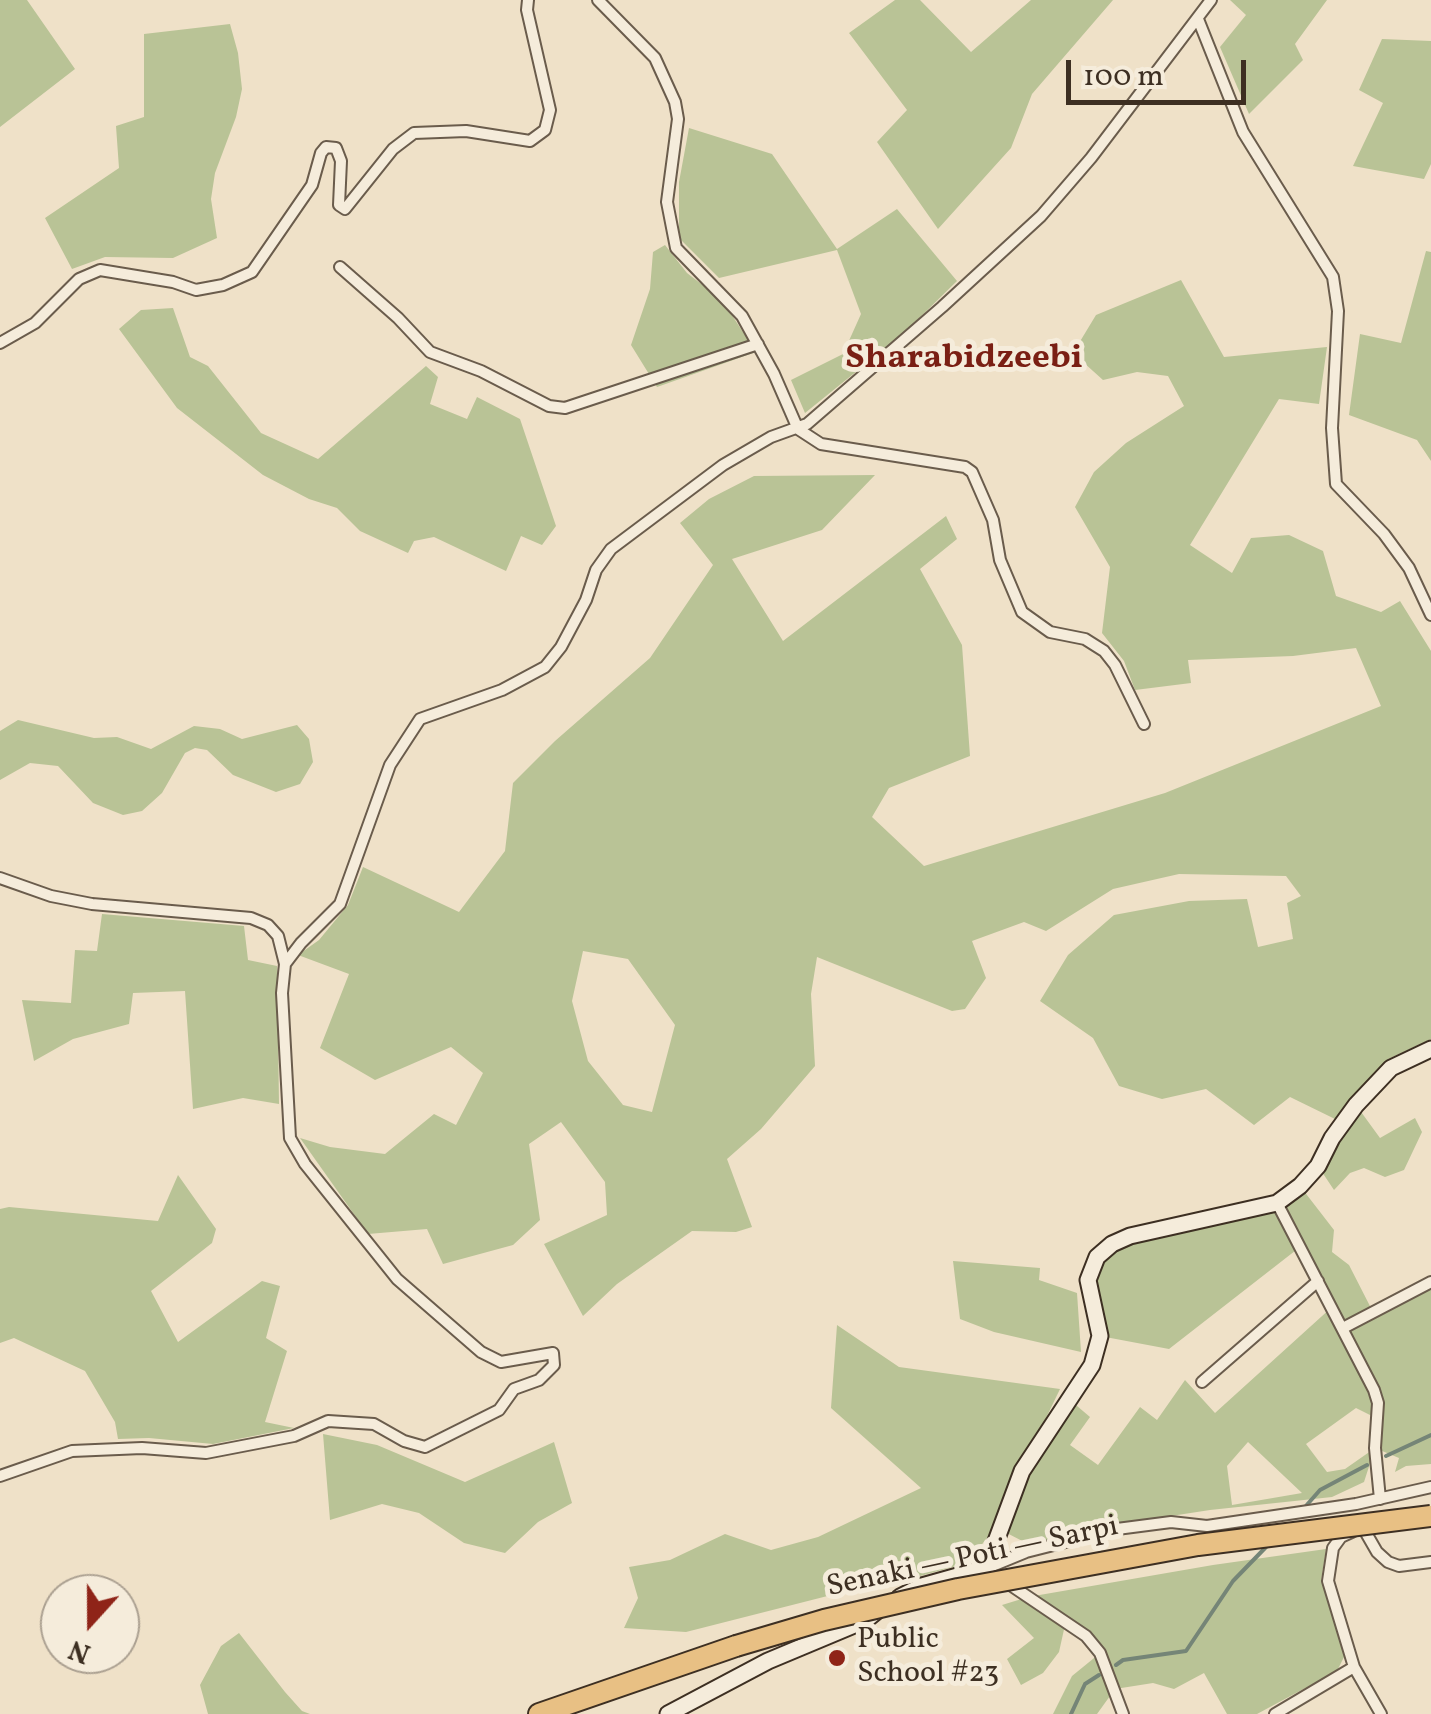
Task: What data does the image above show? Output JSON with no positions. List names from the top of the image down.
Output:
{
  "streets": {
    "highway": ["Senaki — Poti — Sarpi"]
  },
  "districts": ["Sharabidzeebi"],
  "places": ["Public School #23"],
  "scale_bar": "100 m",
  "north": "bottom"
}
